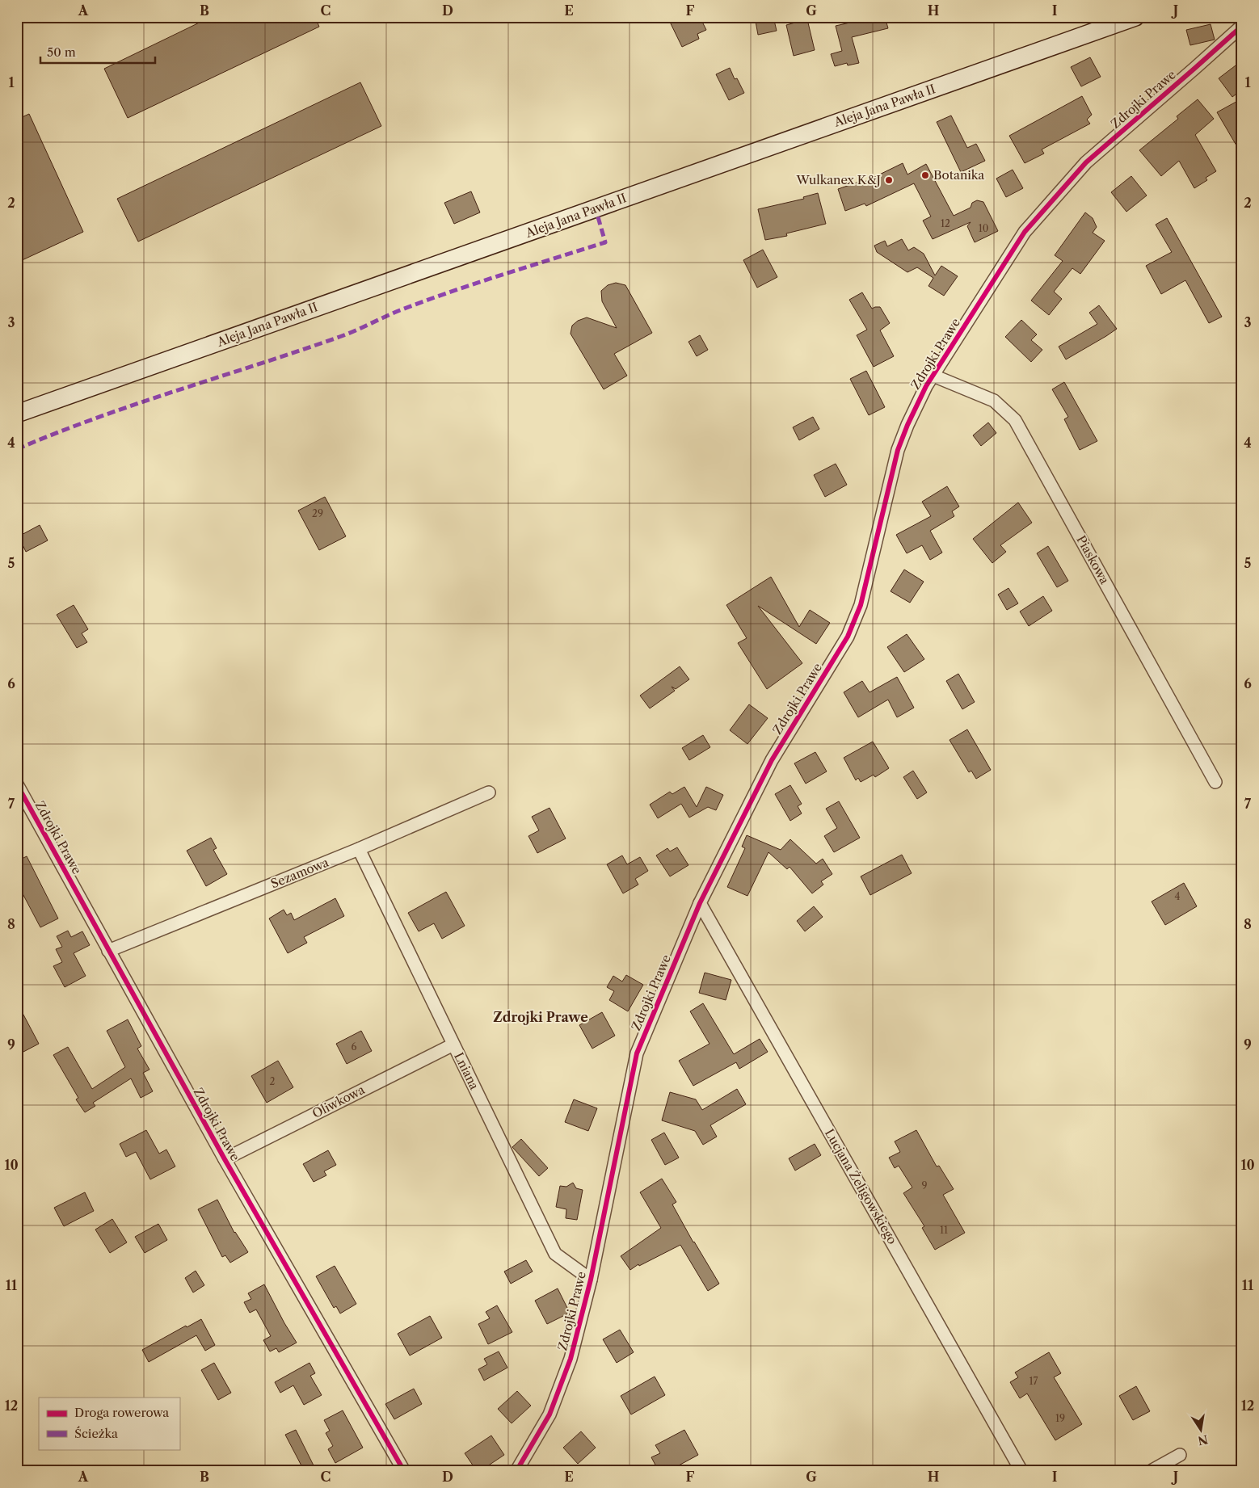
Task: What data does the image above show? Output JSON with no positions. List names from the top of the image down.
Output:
{
  "streets": {
    "main road": ["Aleja Jana Pawła II"],
    "street": [
      "Zdrojki Prawe",
      "Piaskowa",
      "Sezamowa",
      "Lniana",
      "Oliwkowa",
      "Lucjana Żeligowskiego"
    ]
  },
  "crossings": [
    ["Zdrojki Prawe", "Piaskowa"],
    ["Zdrojki Prawe", "Sezamowa"],
    ["Zdrojki Prawe", "Lniana"],
    ["Zdrojki Prawe", "Oliwkowa"],
    ["Zdrojki Prawe", "Lucjana Żeligowskiego"],
    ["Sezamowa", "Lniana"],
    ["Lniana", "Oliwkowa"]
  ],
  "districts": ["Zdrojki Prawe"],
  "places": ["Botanika", "Wulkanex K&J"],
  "house_numbers": [
    "12",
    "10",
    "29",
    "4",
    "6",
    "2",
    "9",
    "11",
    "17",
    "19"
  ],
  "legend": ["Droga rowerowa", "Ścieżka"],
  "scale_bar": "50 m",
  "north": "bottom",
  "grid": {
    "columns": [
      "A",
      "B",
      "C",
      "D",
      "E",
      "F",
      "G",
      "H",
      "I",
      "J"
    ],
    "rows": [
      "1",
      "2",
      "3",
      "4",
      "5",
      "6",
      "7",
      "8",
      "9",
      "10",
      "11",
      "12"
    ]
  }
}
